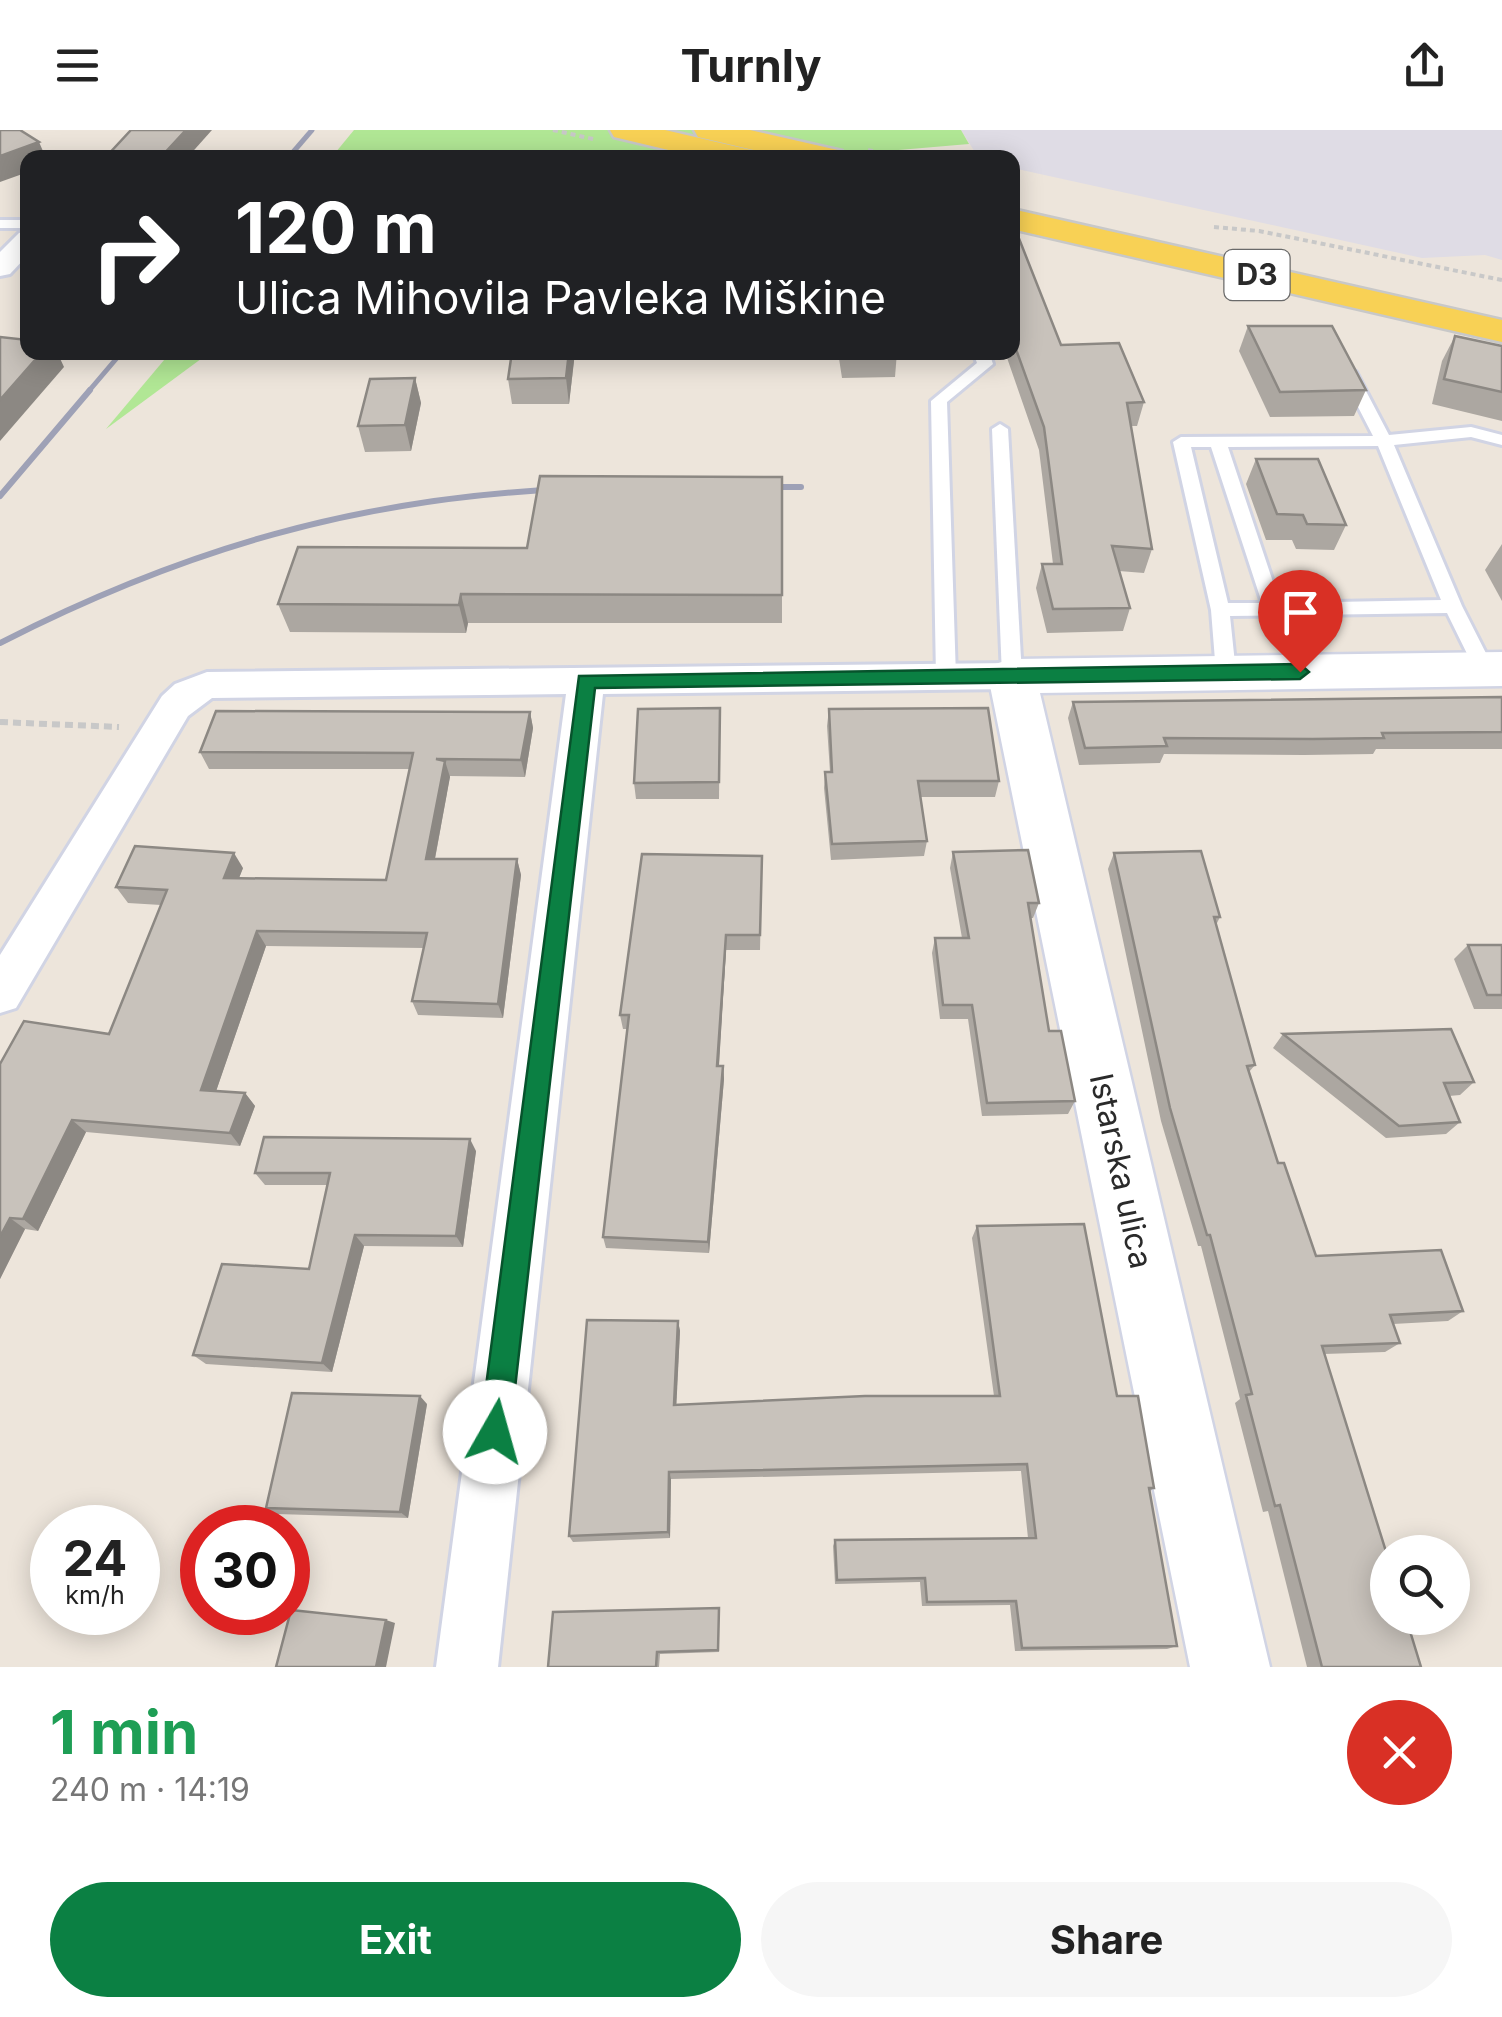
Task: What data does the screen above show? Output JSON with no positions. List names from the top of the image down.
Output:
{
  "streets": {
    "main road": ["D3"],
    "street": ["Istarska ulica"]
  },
  "page": {
    "header": "Turnly",
    "turn": ["120 m", "Ulica Mihovila Pavleka Miškine"],
    "speed": "24 km/h",
    "limit": "30",
    "heading": ["1 min", "240 m · 14:19"],
    "buttons": ["Exit", "Share"]
  }
}
